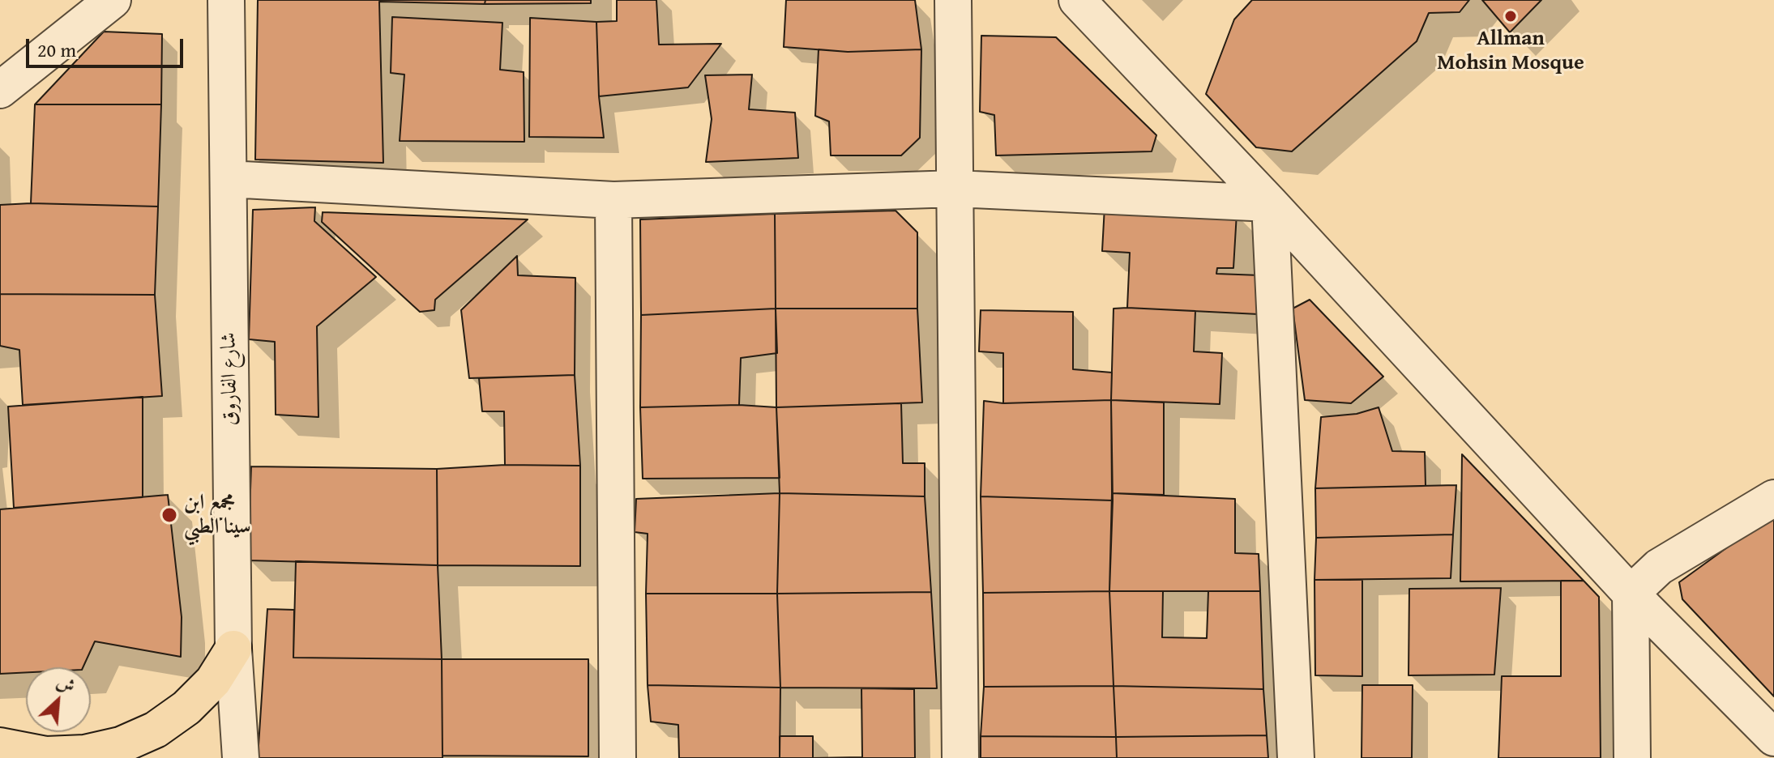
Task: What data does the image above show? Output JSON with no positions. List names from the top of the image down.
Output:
{
  "streets": {
    "street": ["شارع الفاروق"]
  },
  "places": ["Allman Mohsin Mosque", "مجمع ابن سينا الطبي"],
  "scale_bar": "20 m",
  "north": "top right"
}
